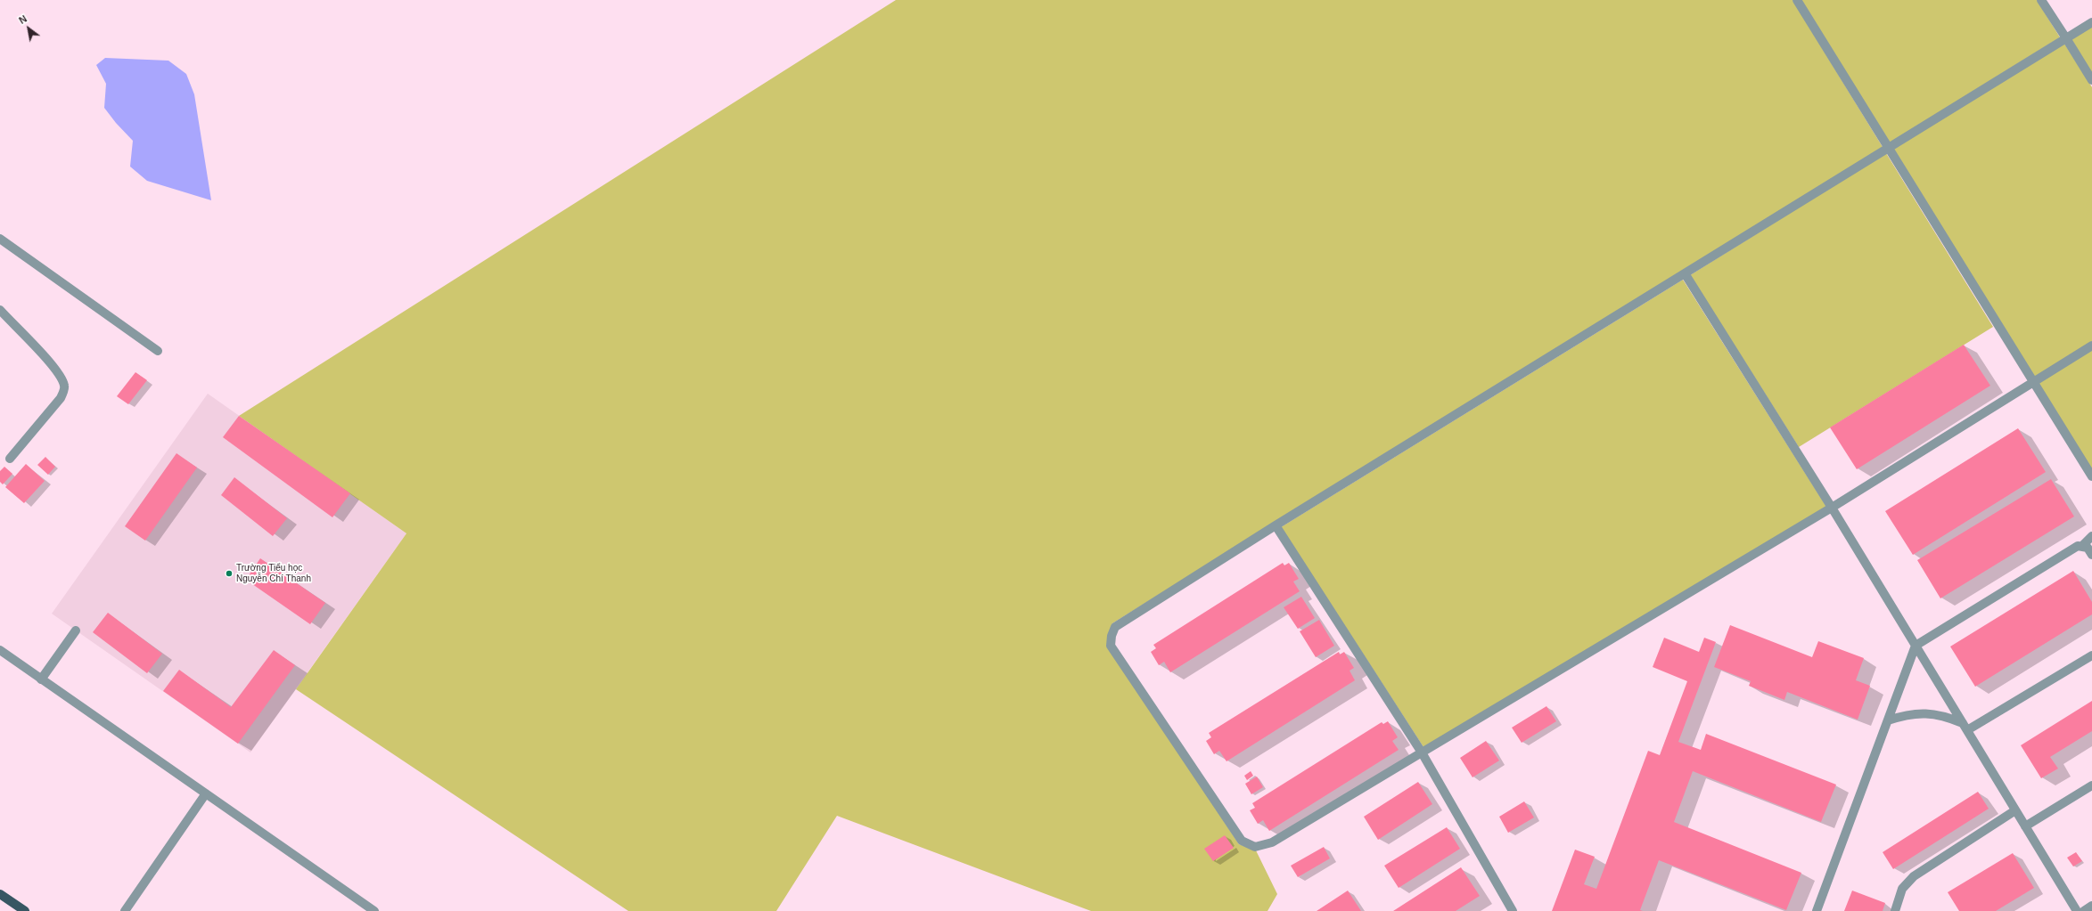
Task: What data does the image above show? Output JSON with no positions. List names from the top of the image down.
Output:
{
  "places": ["Trường Tiểu học Nguyễn Chí Thanh"],
  "north": "top left"
}
